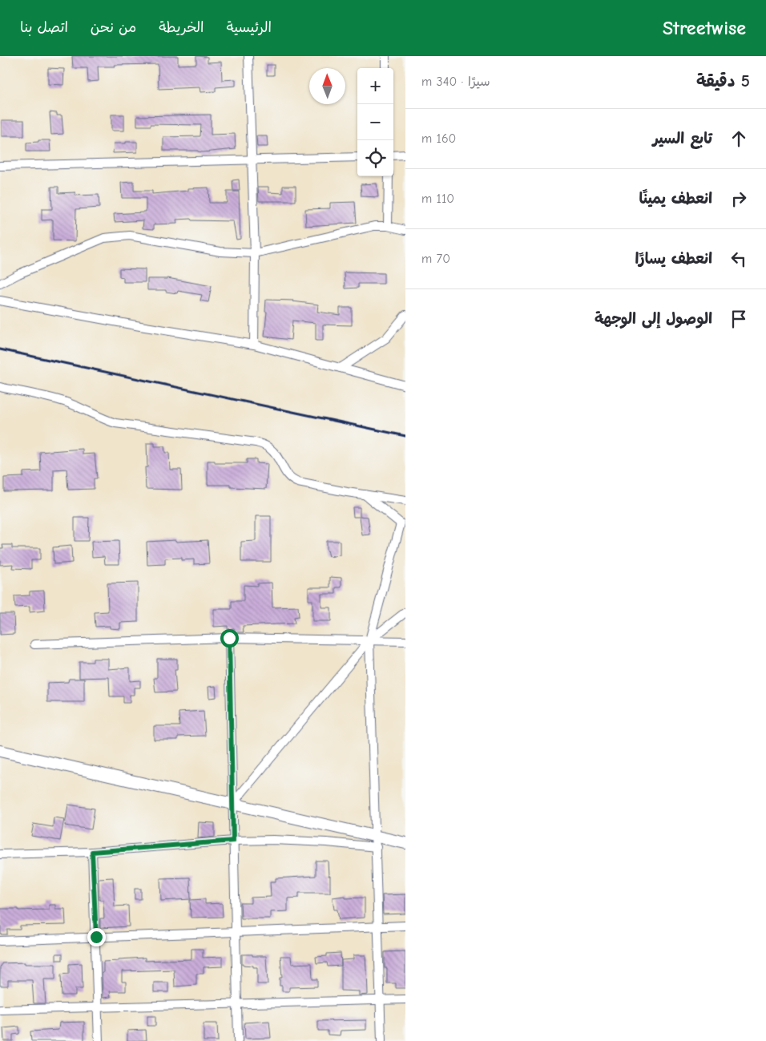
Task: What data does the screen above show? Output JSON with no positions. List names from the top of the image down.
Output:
{
  "north": "top",
  "page": {
    "header": "Streetwise",
    "nav": [
      "الرئيسية",
      "الخريطة",
      "من نحن",
      "اتصل بنا"
    ],
    "heading": ["5 دقيقة", "سيرًا · 340 m"],
    "map_buttons": ["+", "−"],
    "list": [
      ["تابع السير", "160 m"],
      ["انعطف يمينًا", "110 m"],
      ["انعطف يسارًا", "70 m"],
      "الوصول إلى الوجهة"
    ]
  }
}
